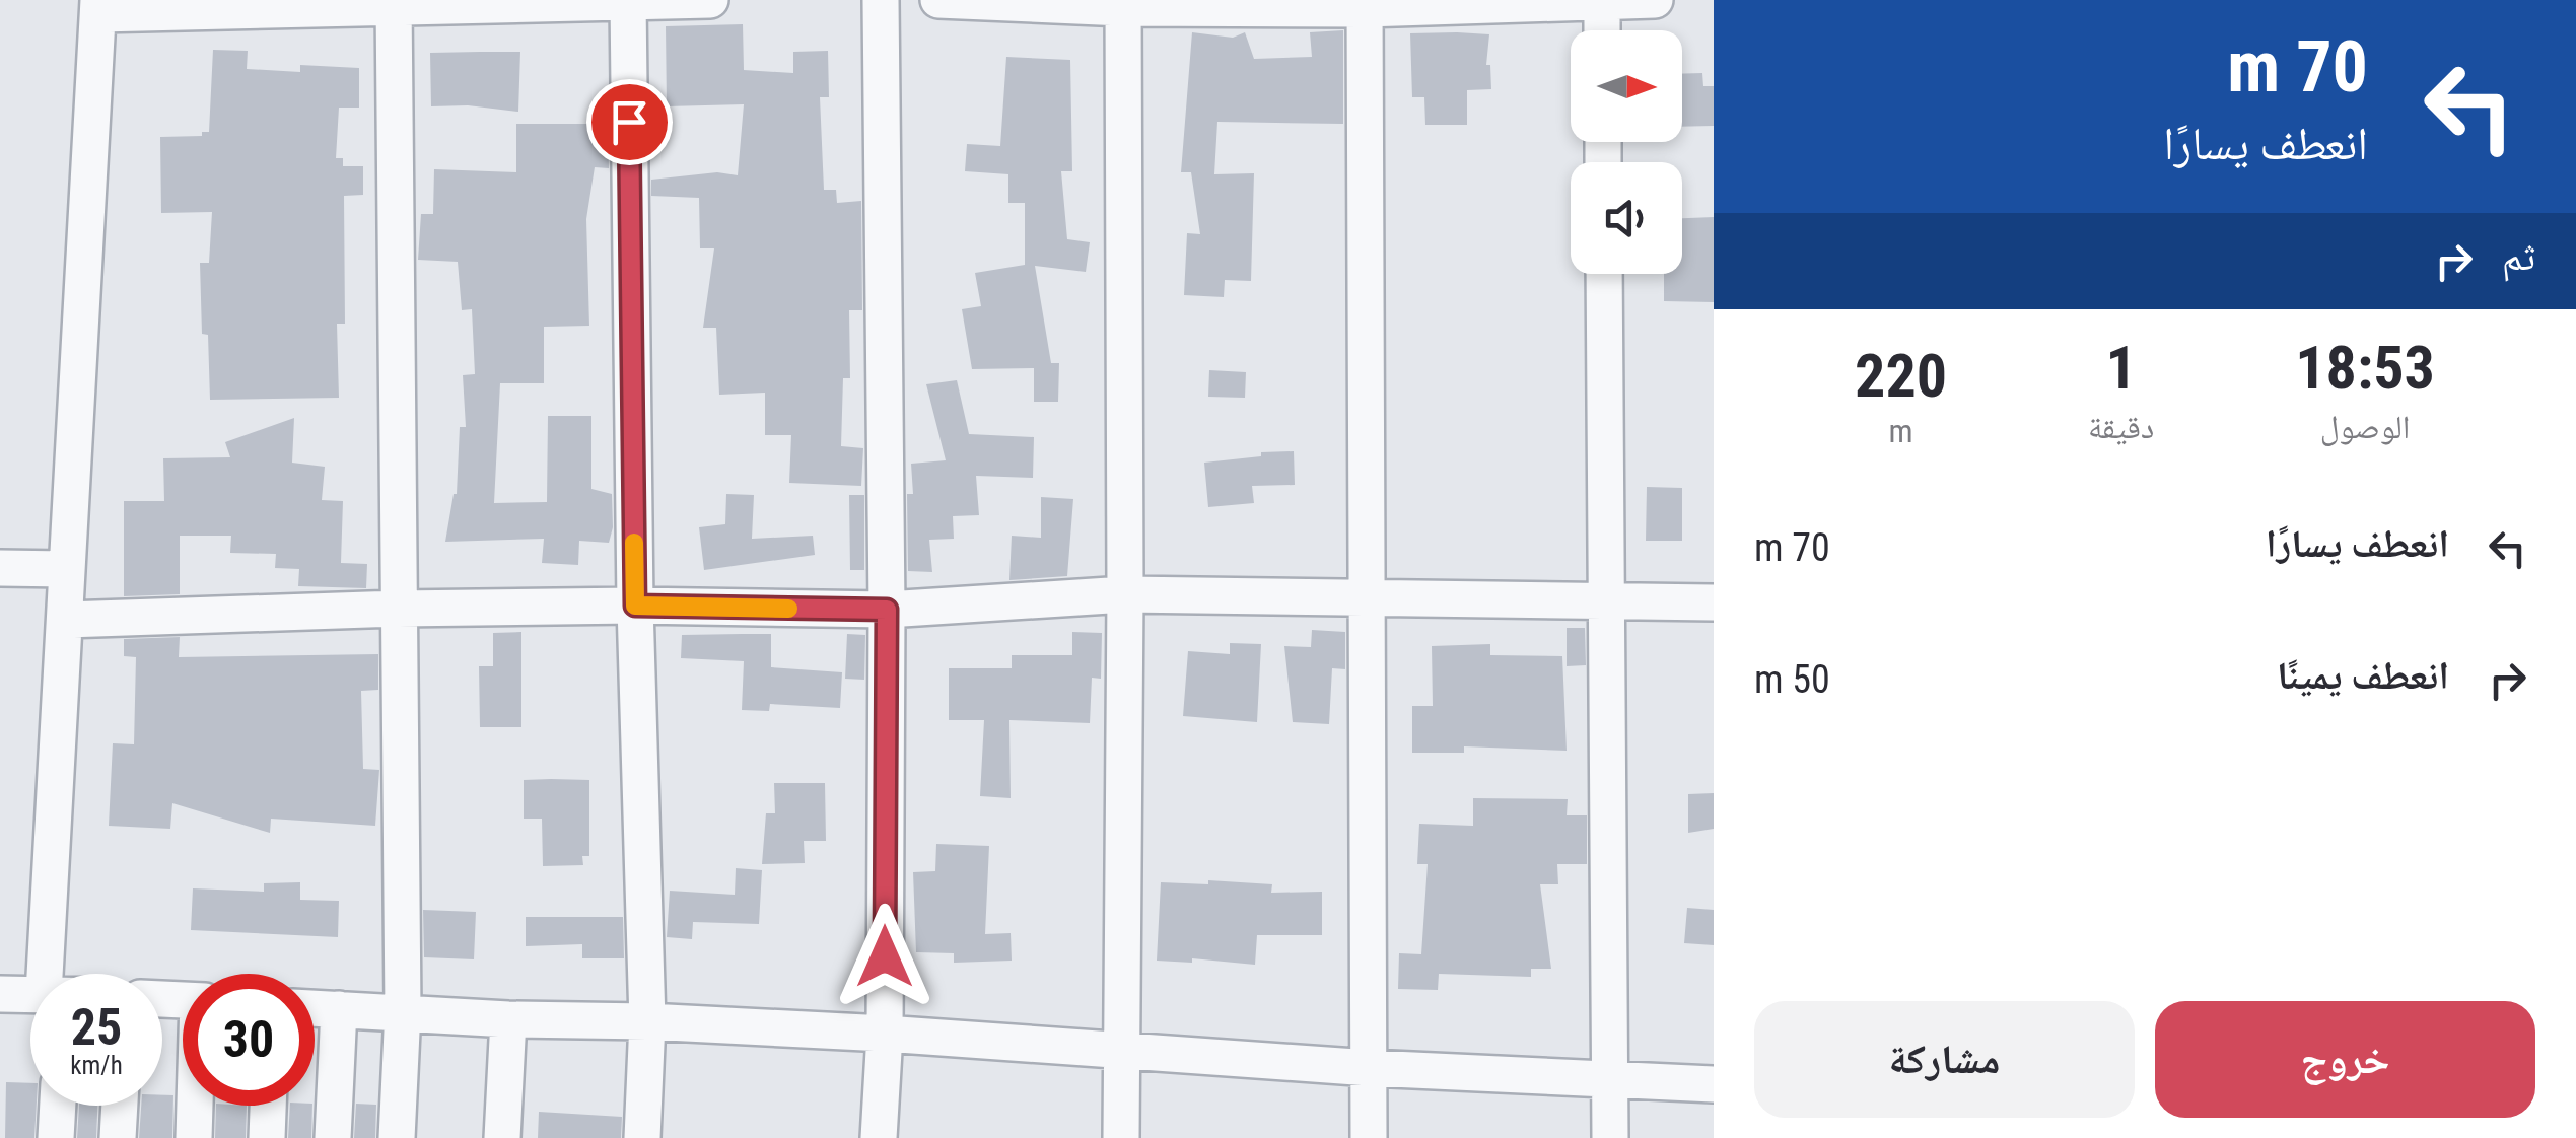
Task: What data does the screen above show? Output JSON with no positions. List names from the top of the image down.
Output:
{
  "north": "right",
  "page": {
    "turn": ["70 m", "انعطف يسارًا"],
    "then": "ثم",
    "eta": [
      "18:53",
      "الوصول",
      "1",
      "دقيقة",
      "220",
      "m"
    ],
    "list": [
      {
        "name": "انعطف يسارًا",
        "value": "70 m"
      },
      {
        "name": "انعطف يمينًا",
        "value": "50 m"
      }
    ],
    "speed": "25 km/h",
    "limit": "30",
    "buttons": ["خروج", "مشاركة"]
  }
}
